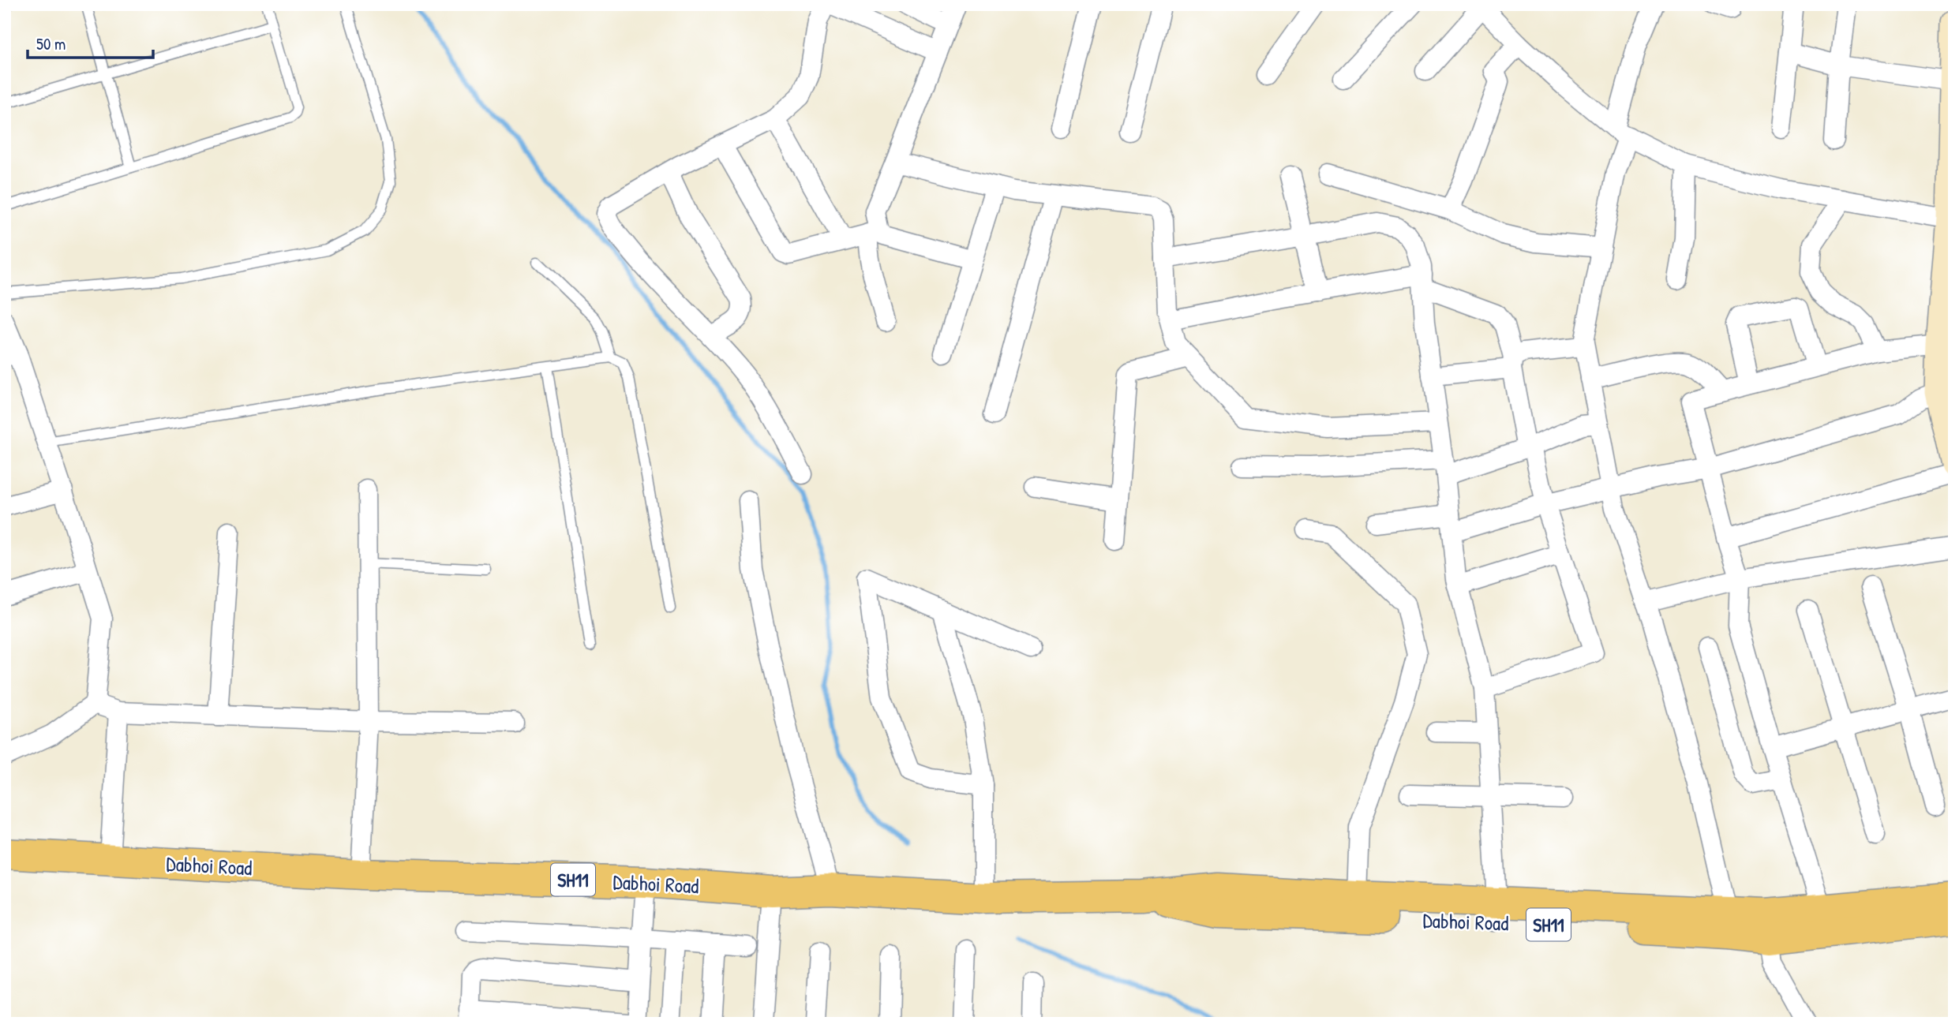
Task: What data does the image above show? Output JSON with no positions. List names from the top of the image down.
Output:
{
  "streets": {
    "main road": ["Dabhoi Road", "SH11"]
  },
  "scale_bar": "50 m"
}
